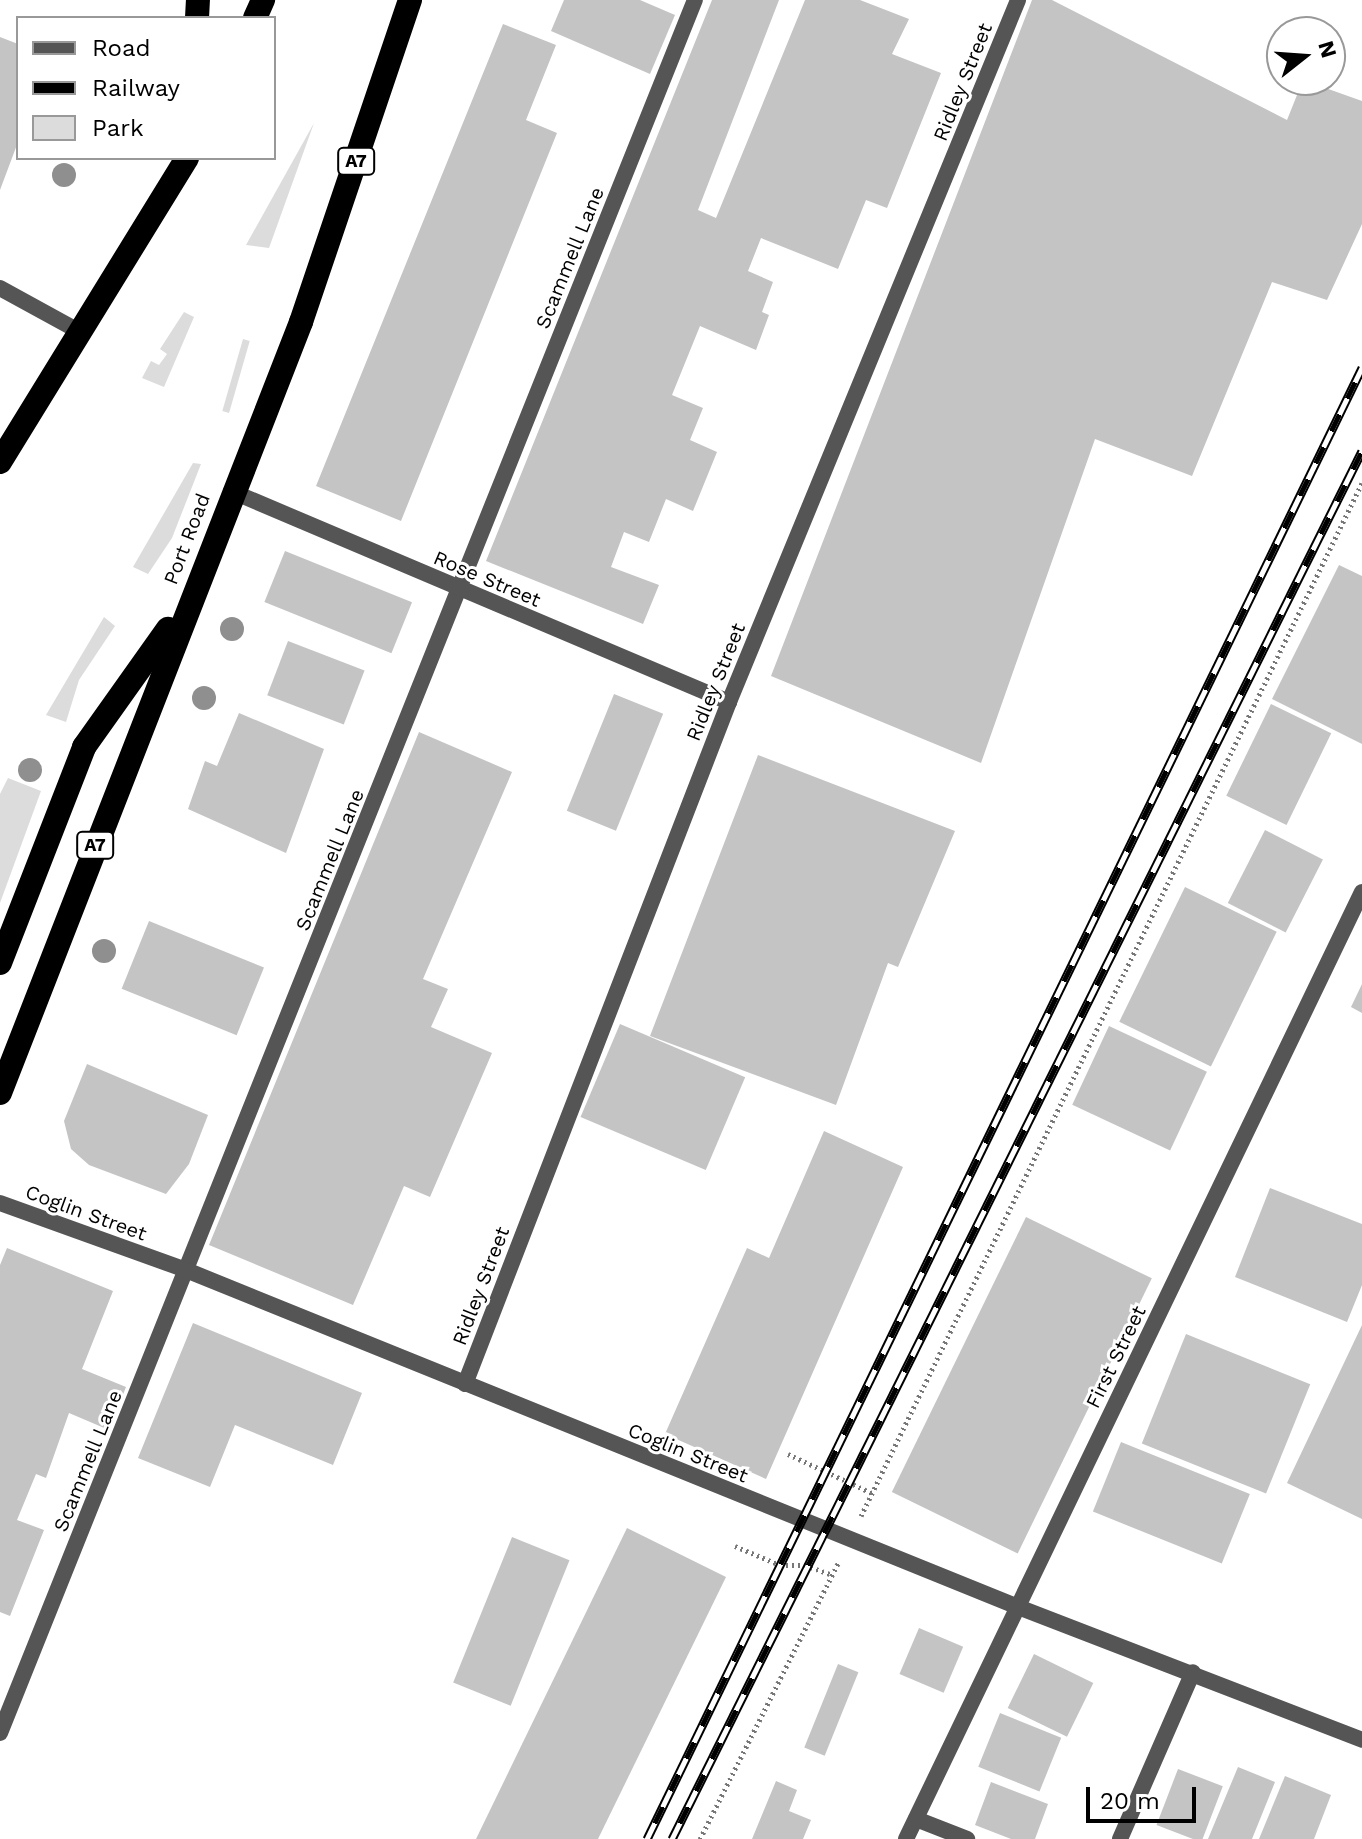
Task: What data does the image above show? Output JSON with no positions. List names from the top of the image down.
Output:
{
  "streets": {
    "highway": ["A7", "Port Road"],
    "street": [
      "Ridley Street",
      "Scammell Lane",
      "Rose Street",
      "Coglin Street",
      "First Street"
    ]
  },
  "crossings": [
    ["Ridley Street", "Rose Street"],
    ["Ridley Street", "Coglin Street"],
    ["Scammell Lane", "Rose Street"],
    ["Scammell Lane", "Coglin Street"],
    ["Port Road", "Rose Street"],
    ["Coglin Street", "First Street"]
  ],
  "legend": ["Road", "Railway", "Park"],
  "scale_bar": "20 m",
  "north": "right"
}
